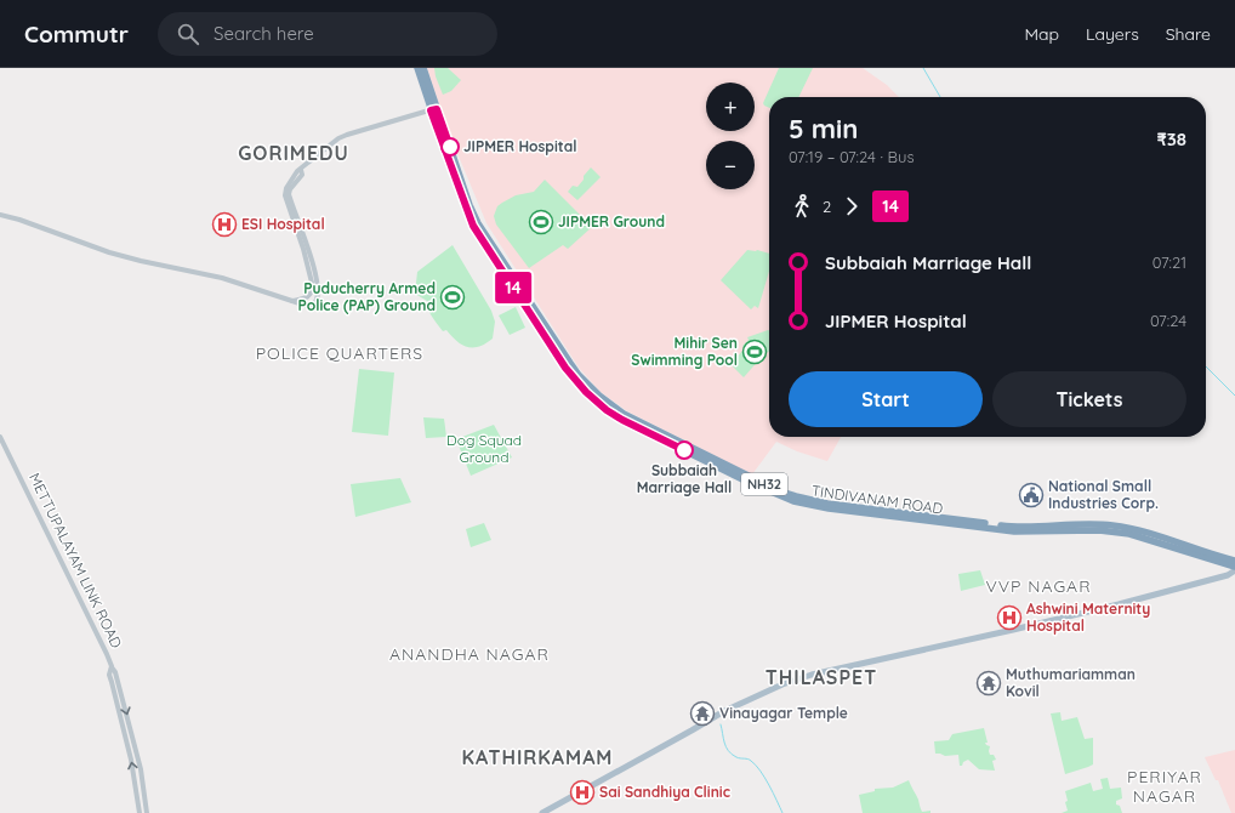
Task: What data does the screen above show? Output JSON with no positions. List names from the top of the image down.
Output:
{
  "streets": {
    "highway": ["NH32", "TINDIVANAM ROAD"],
    "street": ["METTUPALAYAM LINK ROAD"]
  },
  "crossings": [
    ["NH32", "TINDIVANAM ROAD"]
  ],
  "districts": [
    "GORIMEDU",
    "POLICE QUARTERS",
    "VVP NAGAR",
    "ANANDHA NAGAR",
    "THILASPET",
    "KATHIRKAMAM",
    "PERIYAR NAGAR"
  ],
  "parks": ["Dog Squad Ground"],
  "places": {
    "other": ["JIPMER Hospital", "Subbaiah Marriage Hall"],
    "sports": ["JIPMER Ground", "Puducherry Armed Police (PAP) Ground", "Mihir Sen Swimming Pool"],
    "hospital": ["ESI Hospital", "Ashwini Maternity Hospital", "Sai Sandhiya Clinic"],
    "public building": ["National Small Industries Corp."],
    "temple": ["Muthumariamman Kovil", "Vinayagar Temple"]
  },
  "lines": ["bus line 14"],
  "page": {
    "header": "Commutr",
    "search": "Search here",
    "nav": ["Map", "Layers", "Share"],
    "on_map": "14",
    "map_buttons": ["+", "−"],
    "heading": ["5 min", "07:19 – 07:24 · Bus", "₹38"],
    "legs": ["2", "14"],
    "list": [
      {
        "name": "Subbaiah Marriage Hall",
        "value": "07:21"
      },
      {
        "name": "JIPMER Hospital",
        "value": "07:24"
      }
    ],
    "buttons": ["Start", "Tickets"]
  }
}
